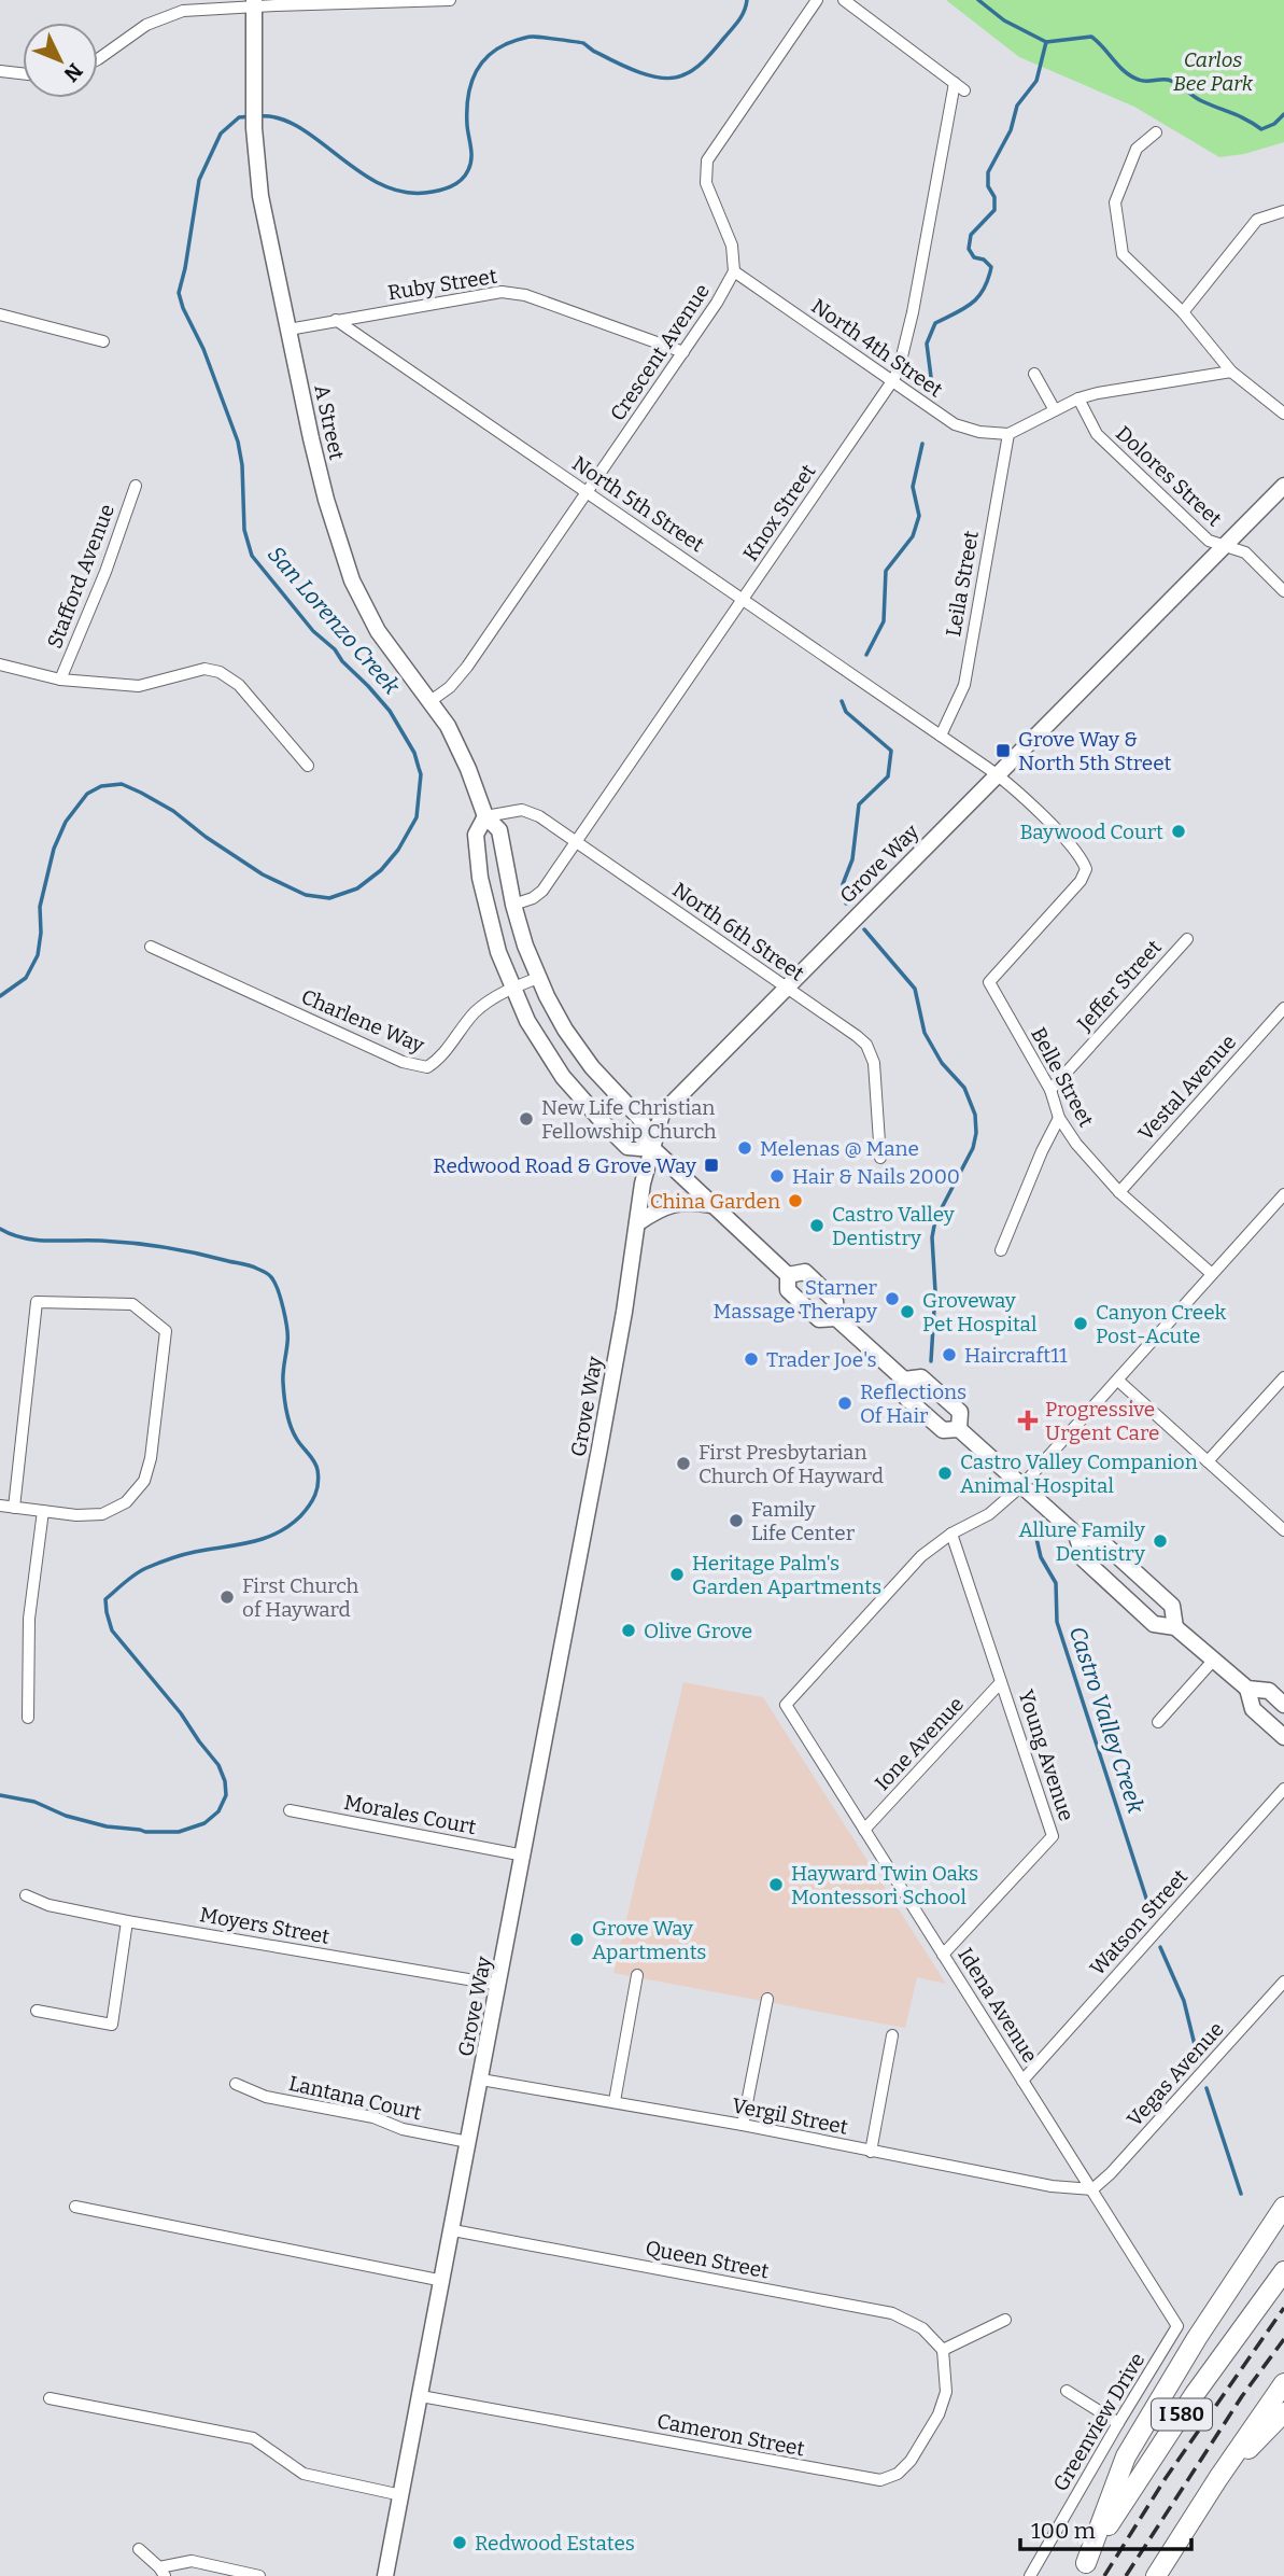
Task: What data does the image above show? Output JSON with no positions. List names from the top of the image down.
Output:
{
  "streets": {
    "highway": ["I 580"],
    "main road": ["A Street", "Grove Way"],
    "street": [
      "Ruby Street",
      "North 4th Street",
      "Crescent Avenue",
      "Dolores Street",
      "North 5th Street",
      "Knox Street",
      "Stafford Avenue",
      "Leila Street",
      "North 6th Street",
      "Jeffer Street",
      "Charlene Way",
      "Belle Street",
      "Vestal Avenue",
      "Ione Avenue",
      "Young Avenue",
      "Morales Court",
      "Watson Street",
      "Moyers Street",
      "Idena Avenue",
      "Vegas Avenue",
      "Lantana Court",
      "Vergil Street",
      "Queen Street",
      "Greenview Drive",
      "Cameron Street"
    ]
  },
  "crossings": [
    ["Ruby Street", "Crescent Avenue"],
    ["Ruby Street", "A Street"],
    ["Ruby Street", "North 5th Street"],
    ["North 4th Street", "Crescent Avenue"],
    ["North 4th Street", "Knox Street"],
    ["North 4th Street", "Leila Street"],
    ["Crescent Avenue", "A Street"],
    ["Crescent Avenue", "North 5th Street"],
    ["A Street", "Knox Street"],
    ["A Street", "Grove Way"],
    ["A Street", "North 6th Street"],
    ["A Street", "Charlene Way"],
    ["Dolores Street", "Grove Way"],
    ["North 5th Street", "Knox Street"],
    ["North 5th Street", "Leila Street"],
    ["North 5th Street", "Grove Way"],
    ["North 5th Street", "Belle Street"],
    ["Knox Street", "North 6th Street"],
    ["Grove Way", "North 6th Street"],
    ["Grove Way", "Morales Court"],
    ["Grove Way", "Moyers Street"],
    ["Grove Way", "Lantana Court"],
    ["Grove Way", "Vergil Street"],
    ["Grove Way", "Queen Street"],
    ["Grove Way", "Cameron Street"],
    ["Jeffer Street", "Belle Street"],
    ["Belle Street", "Vestal Avenue"],
    ["Ione Avenue", "Young Avenue"],
    ["Ione Avenue", "Idena Avenue"],
    ["Young Avenue", "Idena Avenue"],
    ["Watson Street", "Idena Avenue"],
    ["Idena Avenue", "Vegas Avenue"],
    ["Idena Avenue", "Vergil Street"],
    ["Idena Avenue", "Greenview Drive"],
    ["Vegas Avenue", "Vergil Street"],
    ["Queen Street", "Cameron Street"]
  ],
  "water": ["San Lorenzo Creek", "Castro Valley Creek"],
  "parks": ["Carlos Bee Park"],
  "places": {
    "transit": ["Grove Way & North 5th Street", "Redwood Road & Grove Way"],
    "other": [
      "Baywood Court",
      "New Life Christian Fellowship Church",
      "Melenas @ Mane",
      "Hair & Nails 2000",
      "China Garden",
      "Castro Valley Dentistry",
      "Starner Massage Therapy",
      "Groveway Pet Hospital",
      "Canyon Creek Post-Acute",
      "Haircraft11",
      "Trader Joe's",
      "Reflections Of Hair",
      "First Presbytarian Church Of Hayward",
      "Castro Valley Companion Animal Hospital",
      "Family Life Center",
      "Allure Family Dentistry",
      "Heritage Palm's Garden Apartments",
      "First Church of Hayward",
      "Olive Grove",
      "Hayward Twin Oaks Montessori School",
      "Grove Way Apartments",
      "Redwood Estates"
    ],
    "health": ["Progressive Urgent Care"]
  },
  "scale_bar": "100 m",
  "north": "bottom right"
}
